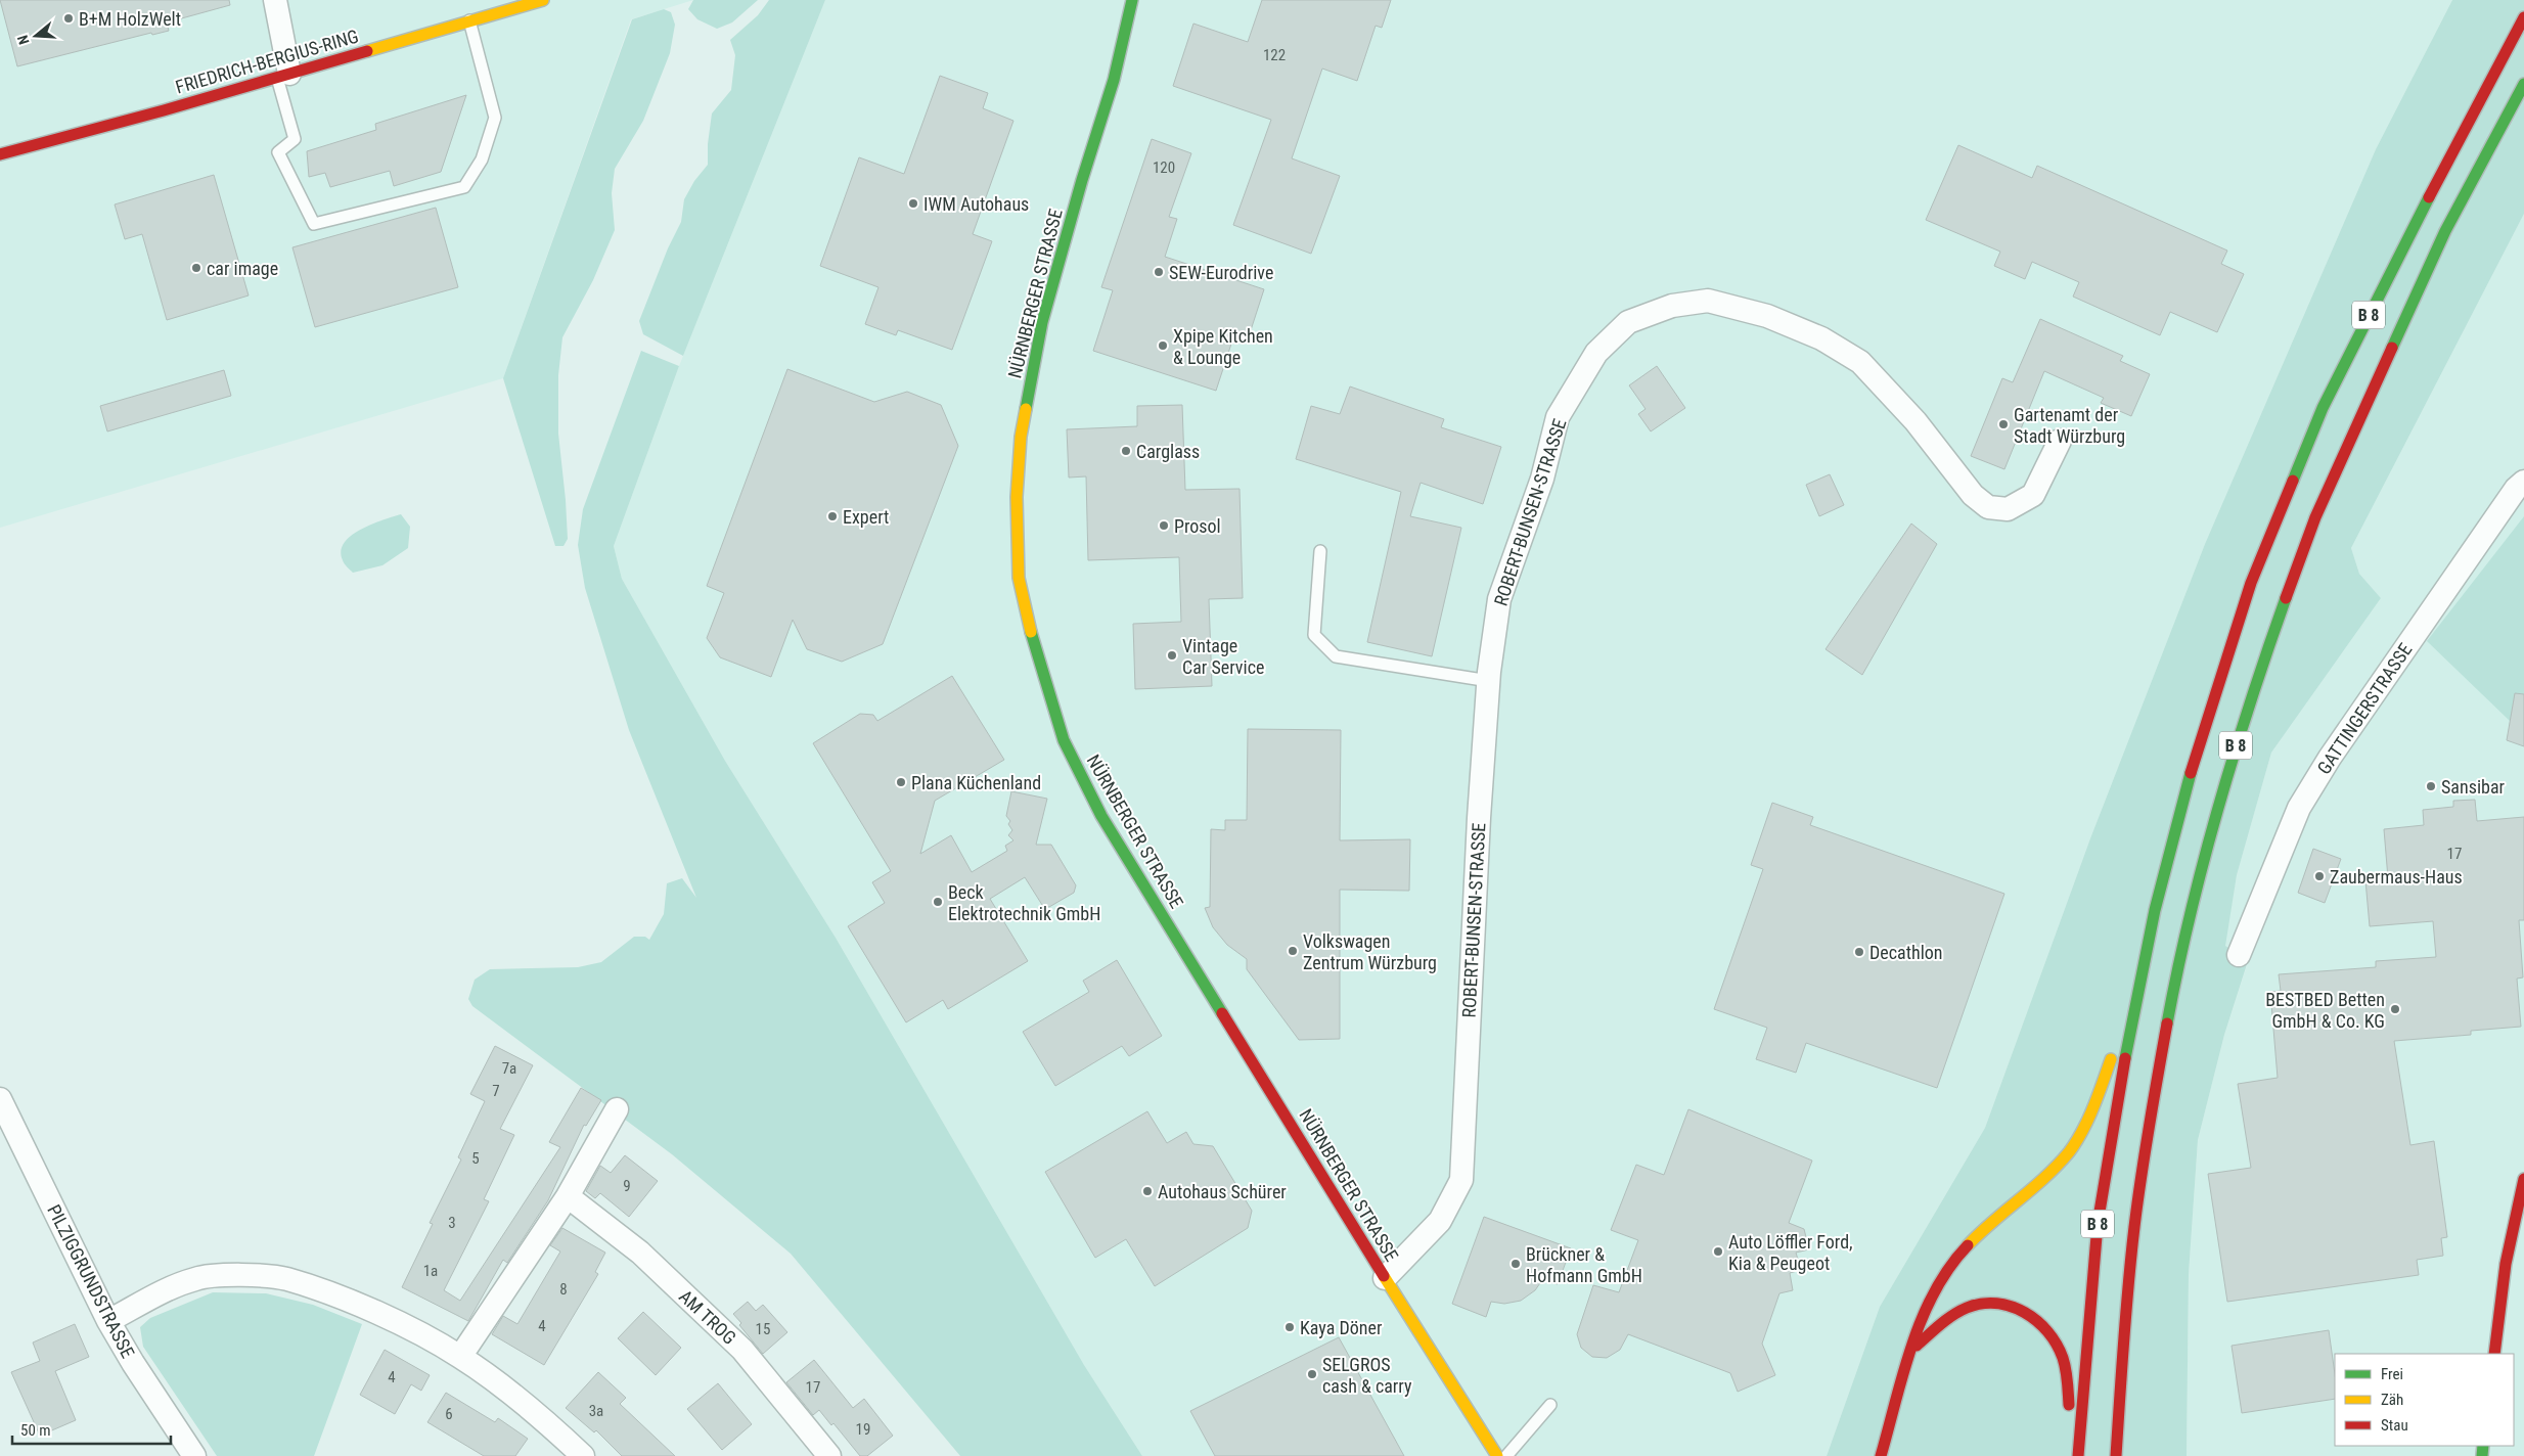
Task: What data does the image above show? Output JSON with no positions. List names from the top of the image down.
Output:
{
  "streets": {
    "main road": ["FRIEDRICH-BERGIUS-RING", "NÜRNBERGER STRASSE", "B 8"],
    "street": [
      "ROBERT-BUNSEN-STRASSE",
      "GATTINGERSTRASSE",
      "PILZIGGRUNDSTRASSE",
      "AM TROG"
    ]
  },
  "crossings": [
    ["NÜRNBERGER STRASSE", "ROBERT-BUNSEN-STRASSE"]
  ],
  "places": [
    "B+M HolzWelt",
    "IWM Autohaus",
    "car image",
    "SEW-Eurodrive",
    "Xpipe Kitchen & Lounge",
    "Gartenamt der Stadt Würzburg",
    "Carglass",
    "Expert",
    "Prosol",
    "Vintage Car Service",
    "Plana Küchenland",
    "Sansibar",
    "Zaubermaus-Haus",
    "Beck Elektrotechnik GmbH",
    "Volkswagen Zentrum Würzburg",
    "Decathlon",
    "BESTBED Betten GmbH & Co. KG",
    "Autohaus Schürer",
    "Auto Löffler Ford, Kia & Peugeot",
    "Brückner & Hofmann GmbH",
    "Kaya Döner",
    "SELGROS cash & carry"
  ],
  "house_numbers": [
    "122",
    "120",
    "17",
    "7a",
    "7",
    "5",
    "9",
    "3",
    "1a",
    "8",
    "4",
    "15",
    "4",
    "17",
    "3a",
    "6",
    "19"
  ],
  "legend": ["Frei", "Zäh", "Stau"],
  "scale_bar": "50 m",
  "north": "left"
}
